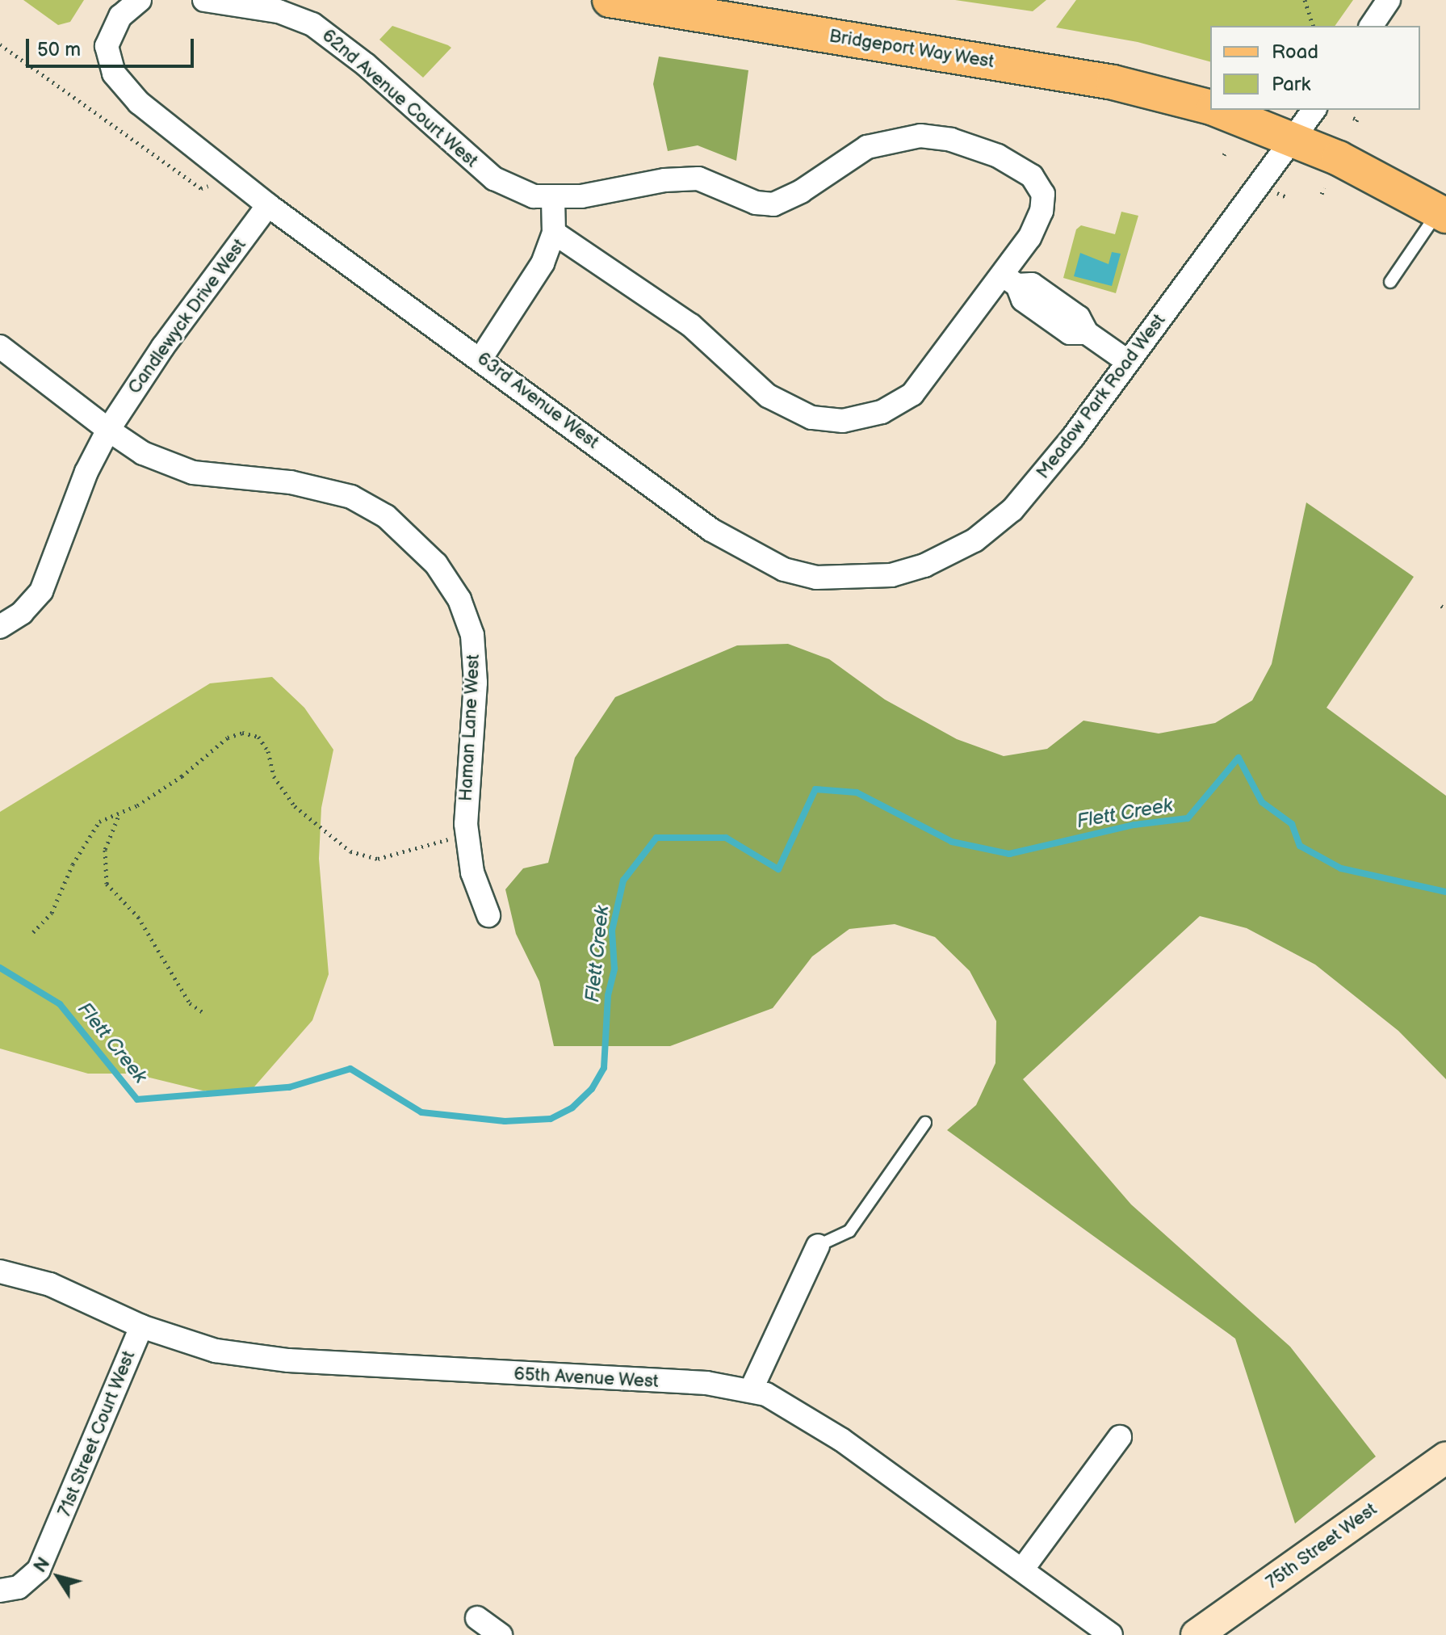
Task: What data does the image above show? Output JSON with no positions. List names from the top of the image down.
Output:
{
  "streets": {
    "main road": ["Bridgeport Way West"],
    "street": [
      "62nd Avenue Court West",
      "Candlewyck Drive West",
      "Meadow Park Road West",
      "63rd Avenue West",
      "Haman Lane West",
      "65th Avenue West",
      "71st Street Court West",
      "75th Street West"
    ]
  },
  "crossings": [
    ["Bridgeport Way West", "Meadow Park Road West"],
    ["Candlewyck Drive West", "63rd Avenue West"],
    ["Candlewyck Drive West", "Haman Lane West"],
    ["Meadow Park Road West", "63rd Avenue West"],
    ["65th Avenue West", "71st Street Court West"]
  ],
  "water": ["Flett Creek"],
  "legend": ["Road", "Park"],
  "scale_bar": "50 m",
  "north": "top left"
}
